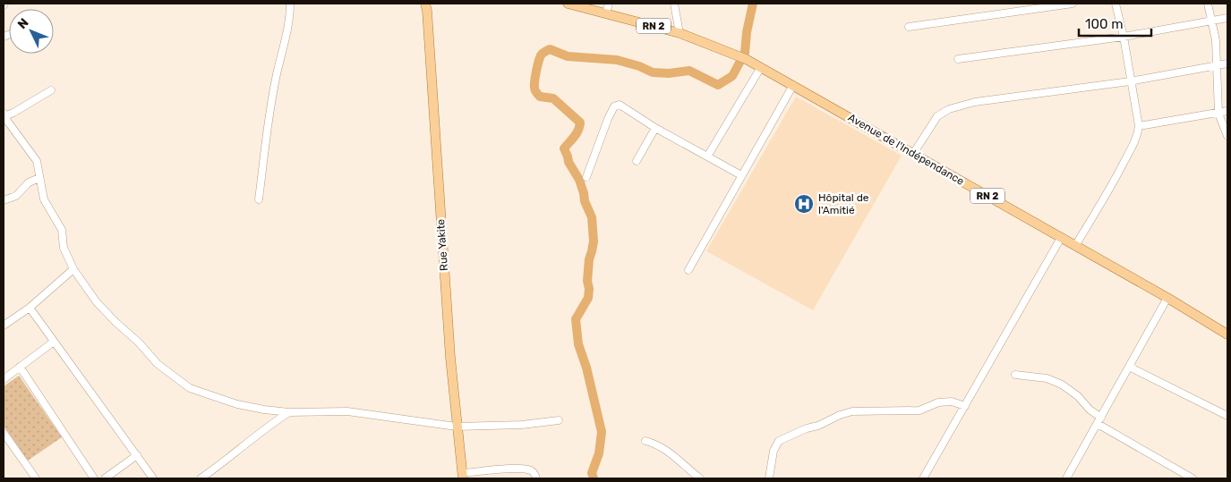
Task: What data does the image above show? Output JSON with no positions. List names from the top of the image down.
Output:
{
  "streets": {
    "main road": ["RN 2", "Avenue de l'Indépendance", "Rue Yakite"]
  },
  "places": {
    "hospital": ["Hôpital de l'Amitié"]
  },
  "scale_bar": "100 m",
  "north": "top left"
}
